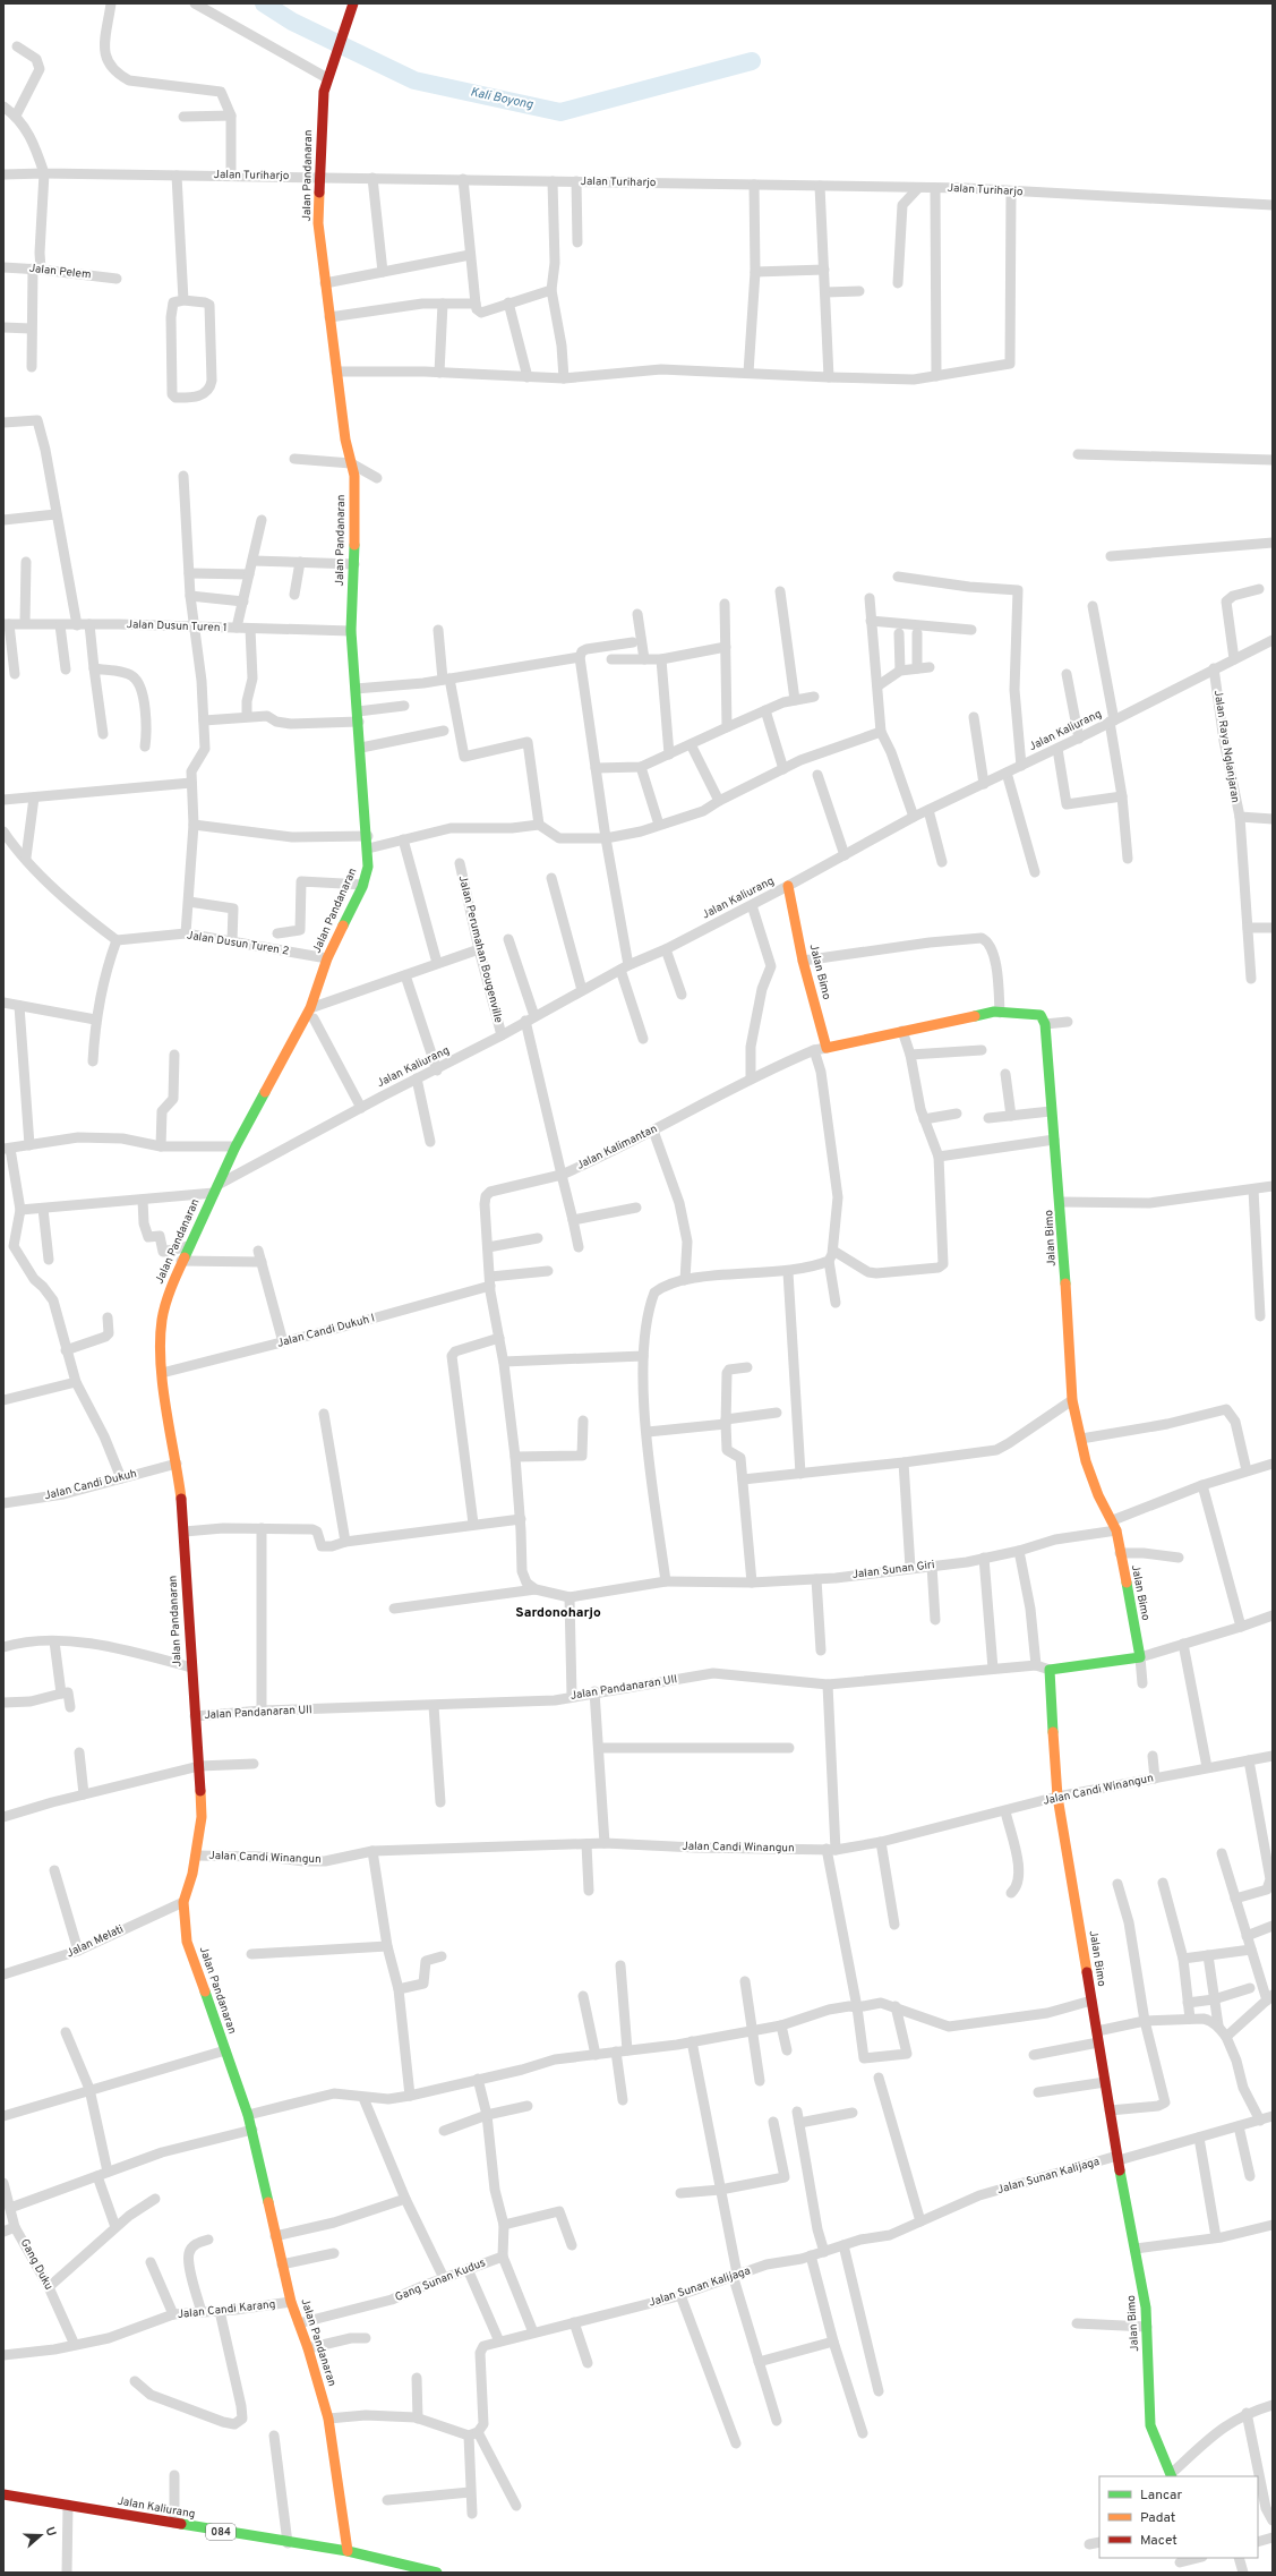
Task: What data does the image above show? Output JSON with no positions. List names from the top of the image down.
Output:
{
  "streets": {
    "main road": [
      "Jalan Pandanaran",
      "Jalan Kaliurang",
      "Jalan Bimo",
      "084"
    ],
    "street": [
      "Jalan Turiharjo",
      "Jalan Pelem",
      "Jalan Dusun Turen 1",
      "Jalan Raya Nglanjaran",
      "Jalan Dusun Turen 2",
      "Jalan Perumahan Bougenville",
      "Jalan Kalimantan",
      "Jalan Candi Dukuh I",
      "Jalan Candi Dukuh",
      "Jalan Sunan Giri",
      "Jalan Pandanaran UII",
      "Jalan Candi Winangun",
      "Jalan Melati",
      "Jalan Sunan Kalijaga",
      "Gang Duku",
      "Gang Sunan Kudus",
      "Jalan Candi Karang"
    ]
  },
  "crossings": [
    ["Jalan Turiharjo", "Jalan Pandanaran"],
    ["Jalan Pandanaran", "Jalan Dusun Turen 1"],
    ["Jalan Pandanaran", "Jalan Kaliurang"],
    ["Jalan Pandanaran", "Jalan Dusun Turen 2"],
    ["Jalan Pandanaran", "Jalan Candi Dukuh I"],
    ["Jalan Pandanaran", "Jalan Candi Dukuh"],
    ["Jalan Pandanaran", "Jalan Pandanaran UII"],
    ["Jalan Pandanaran", "Jalan Candi Winangun"],
    ["Jalan Pandanaran", "Jalan Melati"],
    ["Jalan Pandanaran", "Gang Sunan Kudus"],
    ["Jalan Pandanaran", "Jalan Candi Karang"],
    ["Jalan Kaliurang", "Jalan Raya Nglanjaran"],
    ["Jalan Kaliurang", "Jalan Perumahan Bougenville"],
    ["Jalan Kaliurang", "Jalan Bimo"],
    ["Jalan Kaliurang", "Jalan Kalimantan"],
    ["Jalan Bimo", "Jalan Kalimantan"],
    ["Jalan Bimo", "Jalan Sunan Giri"],
    ["Jalan Bimo", "Jalan Pandanaran UII"],
    ["Jalan Bimo", "Jalan Candi Winangun"],
    ["Jalan Bimo", "Jalan Sunan Kalijaga"],
    ["Gang Duku", "Jalan Candi Karang"]
  ],
  "districts": ["Sardonoharjo"],
  "water": ["Kali Boyong"],
  "legend": ["Lancar", "Padat", "Macet"],
  "north": "right"
}
